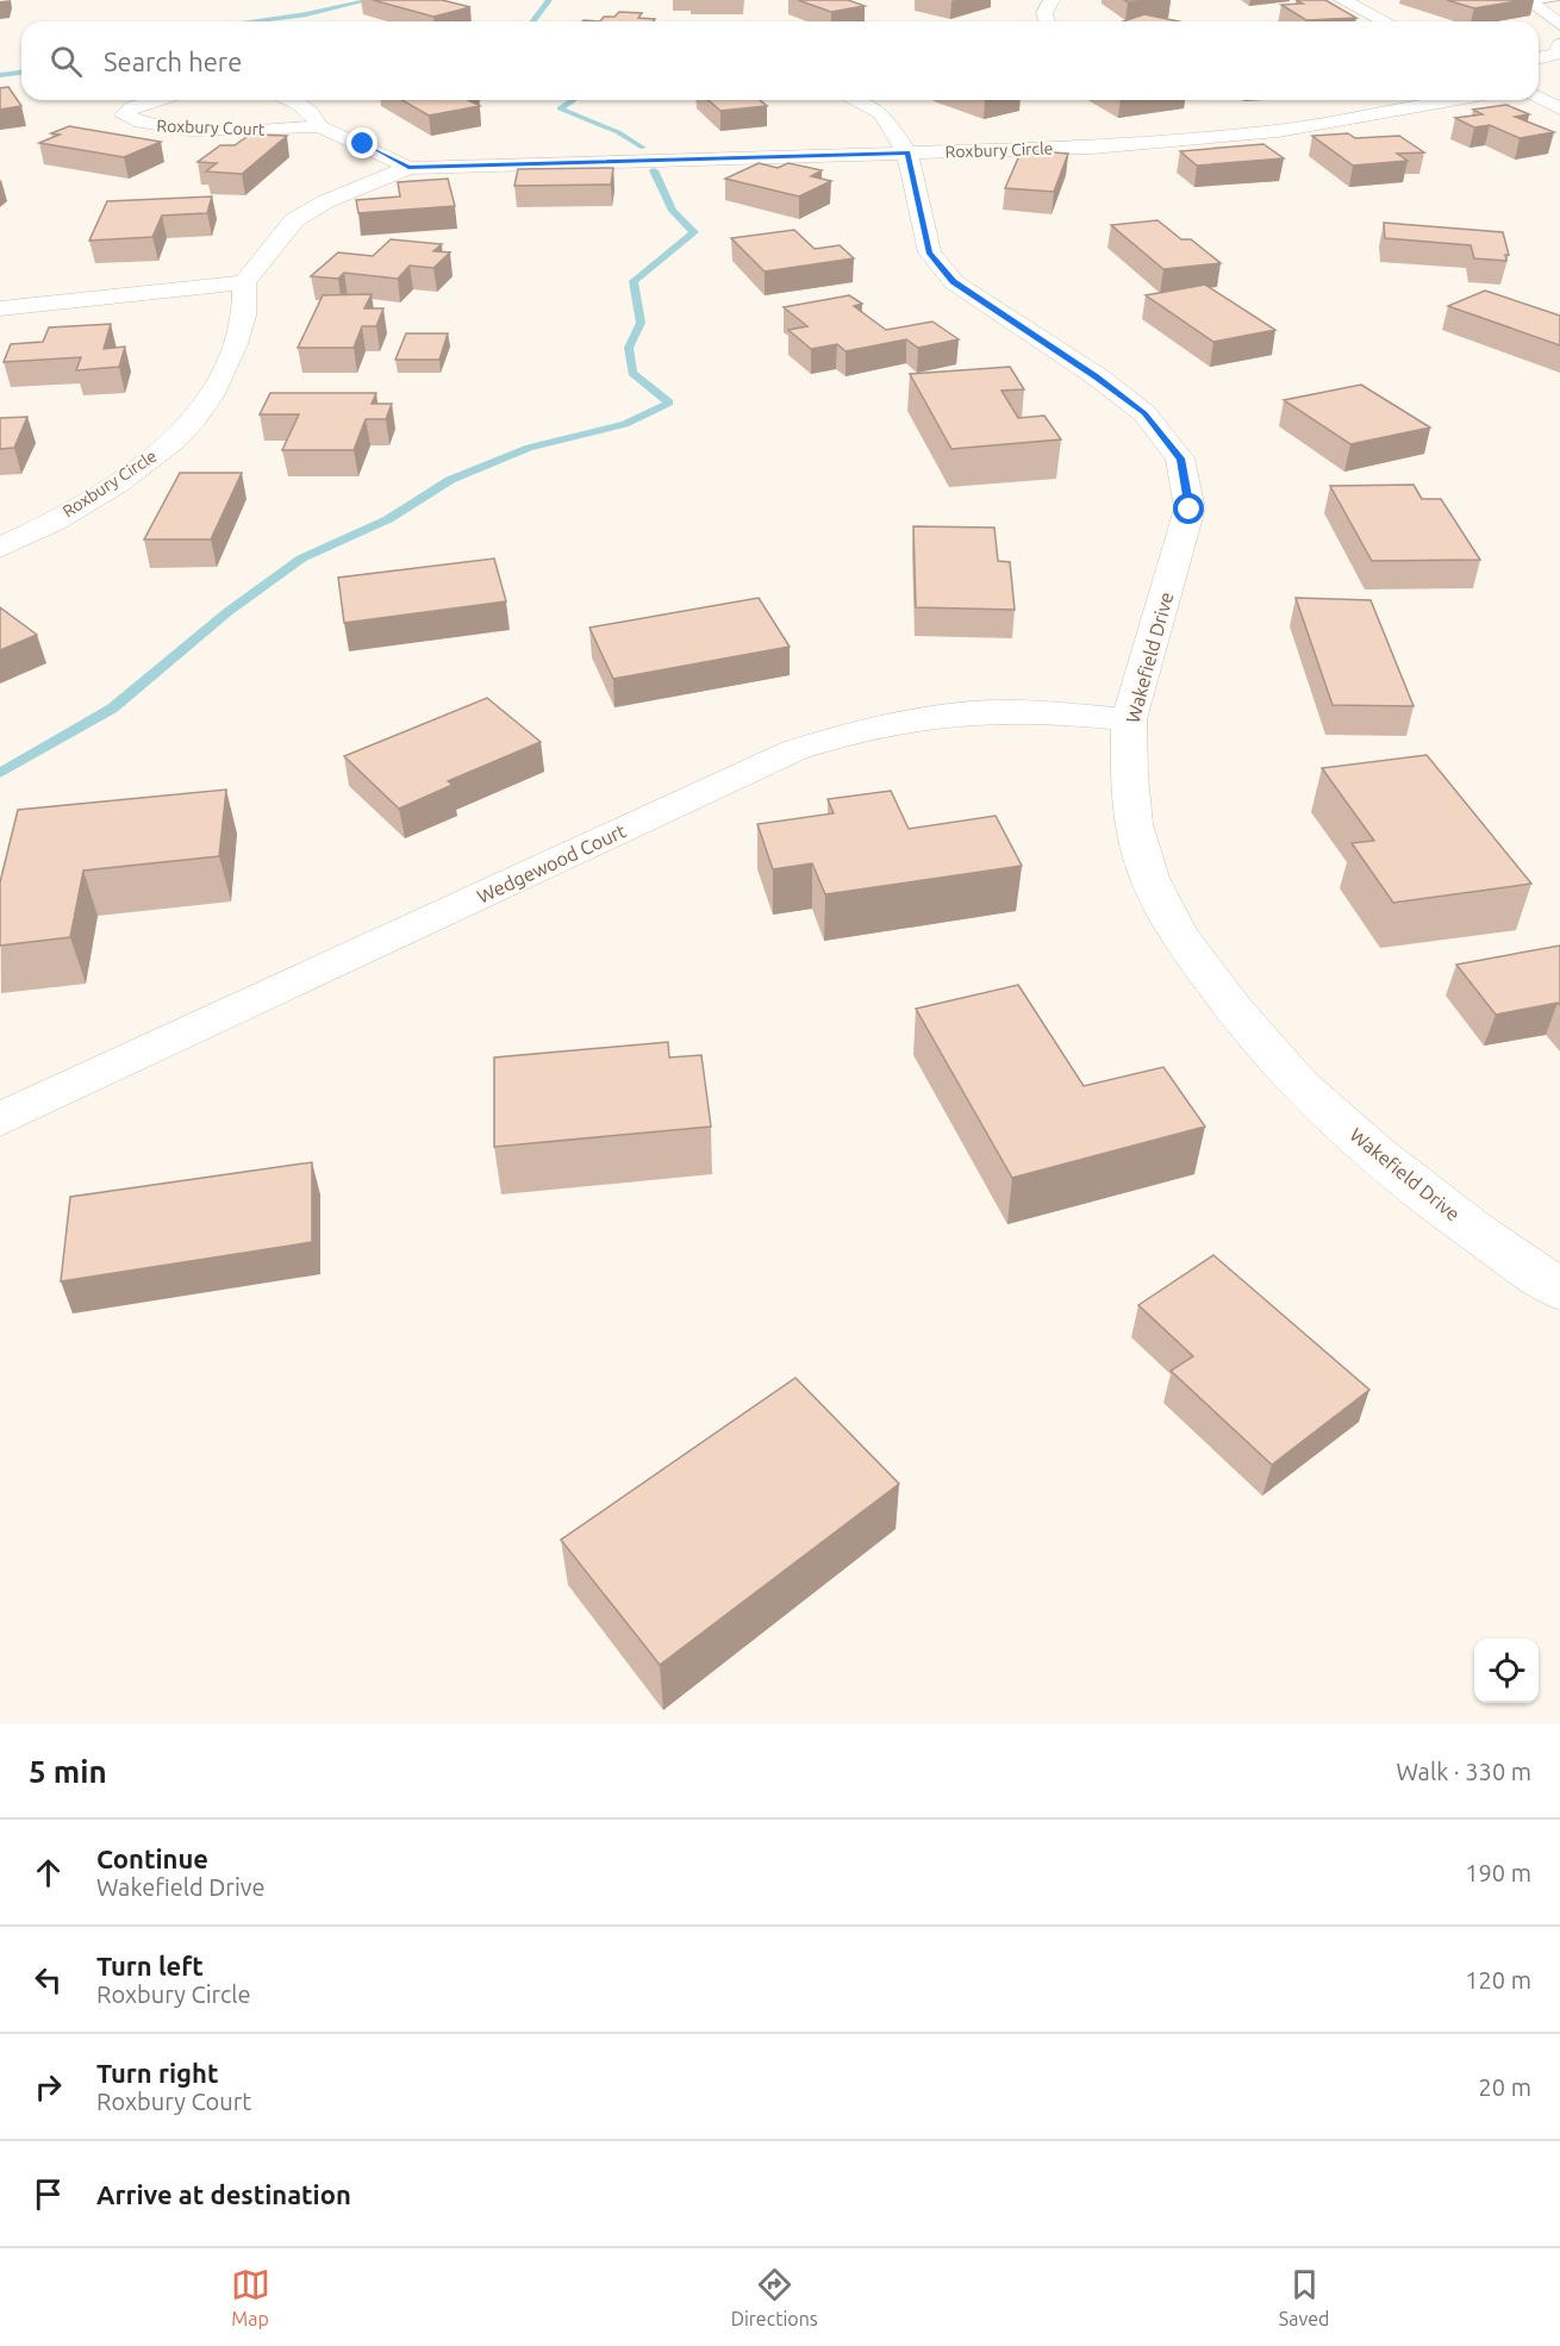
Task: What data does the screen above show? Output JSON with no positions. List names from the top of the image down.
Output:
{
  "streets": {
    "street": [
      "Roxbury Court",
      "Roxbury Circle",
      "Wakefield Drive",
      "Wedgewood Court"
    ]
  },
  "crossings": [
    ["Roxbury Court", "Roxbury Circle"],
    ["Roxbury Circle", "Wakefield Drive"],
    ["Wakefield Drive", "Wedgewood Court"]
  ],
  "page": {
    "search": "Search here",
    "heading": ["5 min", "Walk · 330 m"],
    "list": [
      ["Continue", "Wakefield Drive", "190 m"],
      ["Turn left", "Roxbury Circle", "120 m"],
      ["Turn right", "Roxbury Court", "20 m"],
      "Arrive at destination"
    ],
    "nav": ["Map", "Directions", "Saved"]
  }
}
